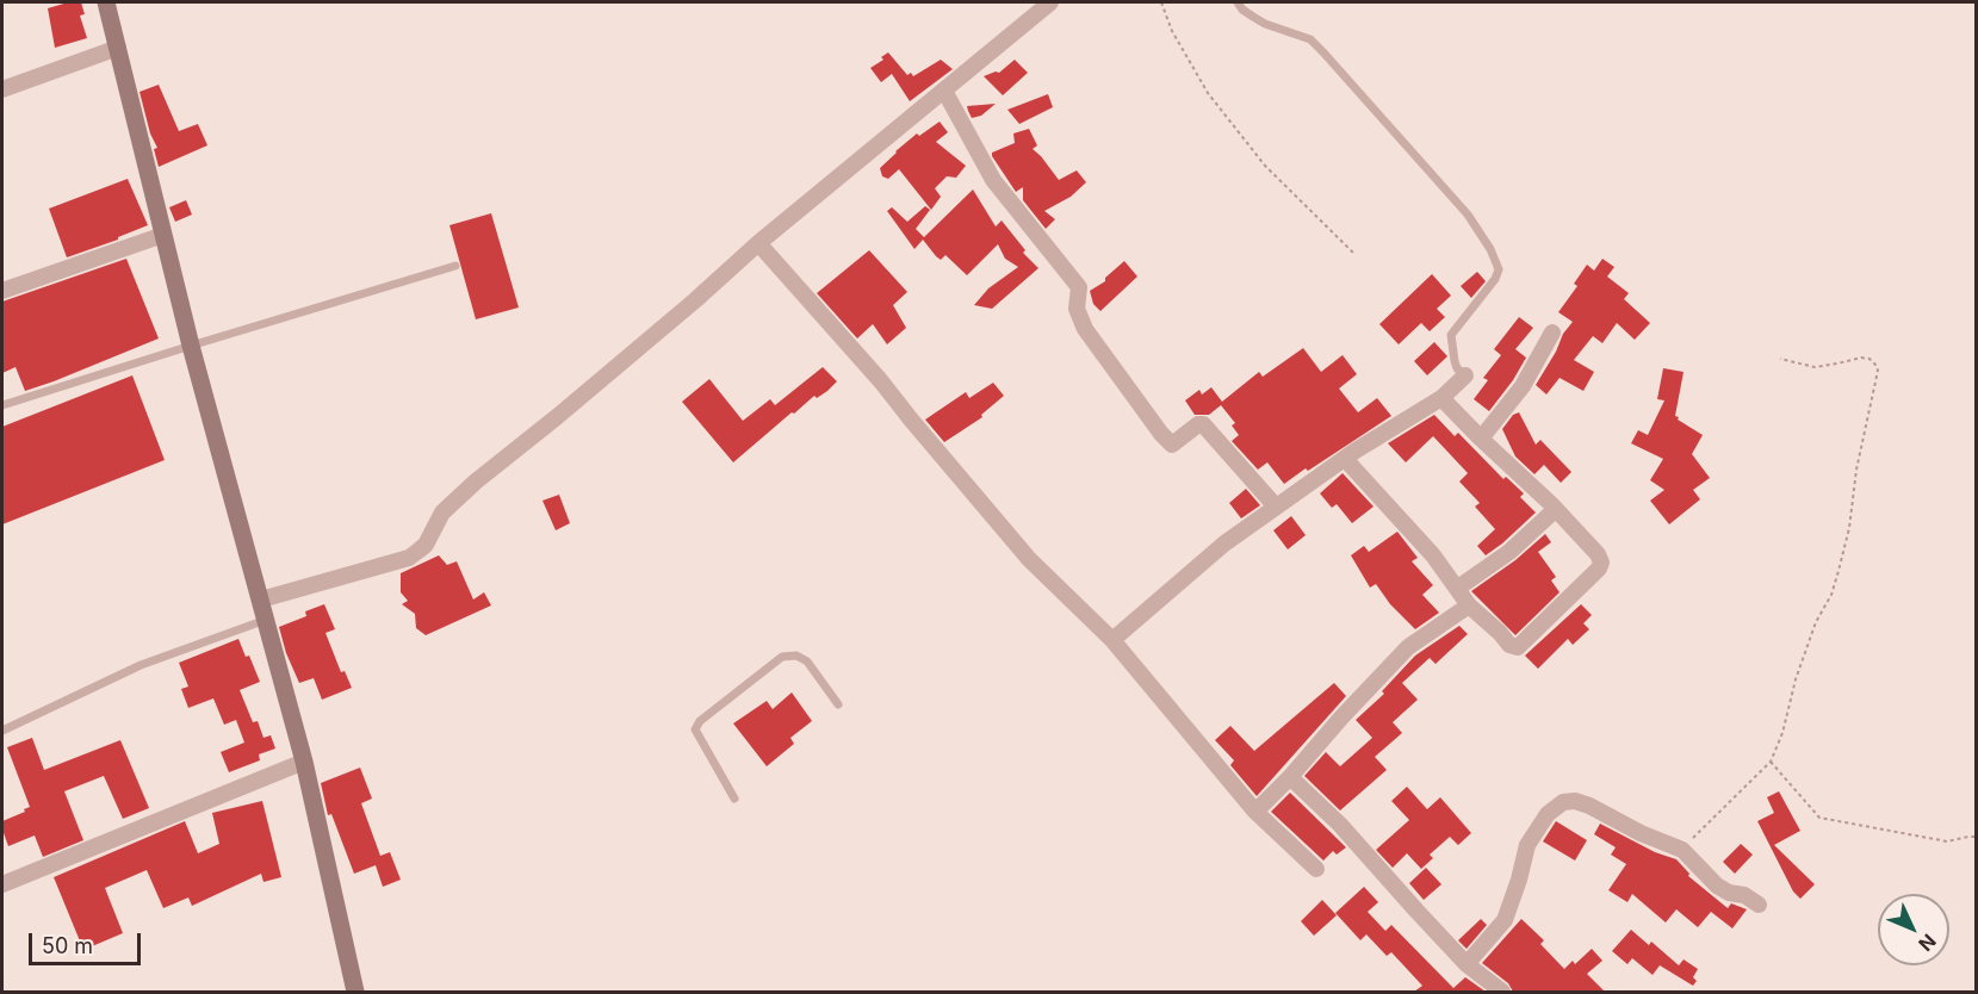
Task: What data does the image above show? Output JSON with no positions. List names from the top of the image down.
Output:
{
  "scale_bar": "50 m",
  "north": "bottom right"
}
